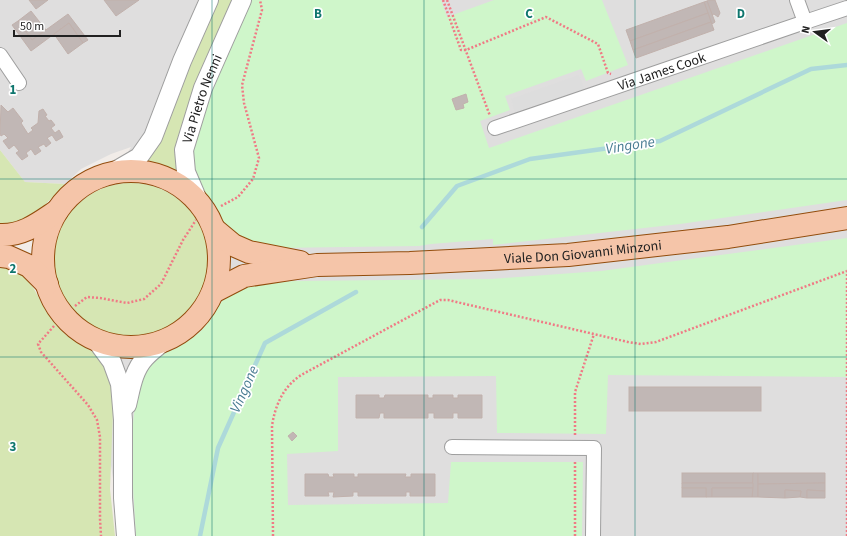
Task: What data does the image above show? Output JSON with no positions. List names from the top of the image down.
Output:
{
  "streets": {
    "main road": ["Viale Don Giovanni Minzoni"],
    "street": ["Via James Cook", "Via Pietro Nenni"]
  },
  "water": ["Vingone"],
  "scale_bar": "50 m",
  "north": "left",
  "grid": {
    "columns": ["B", "C", "D"],
    "rows": ["1", "2", "3"]
  }
}
